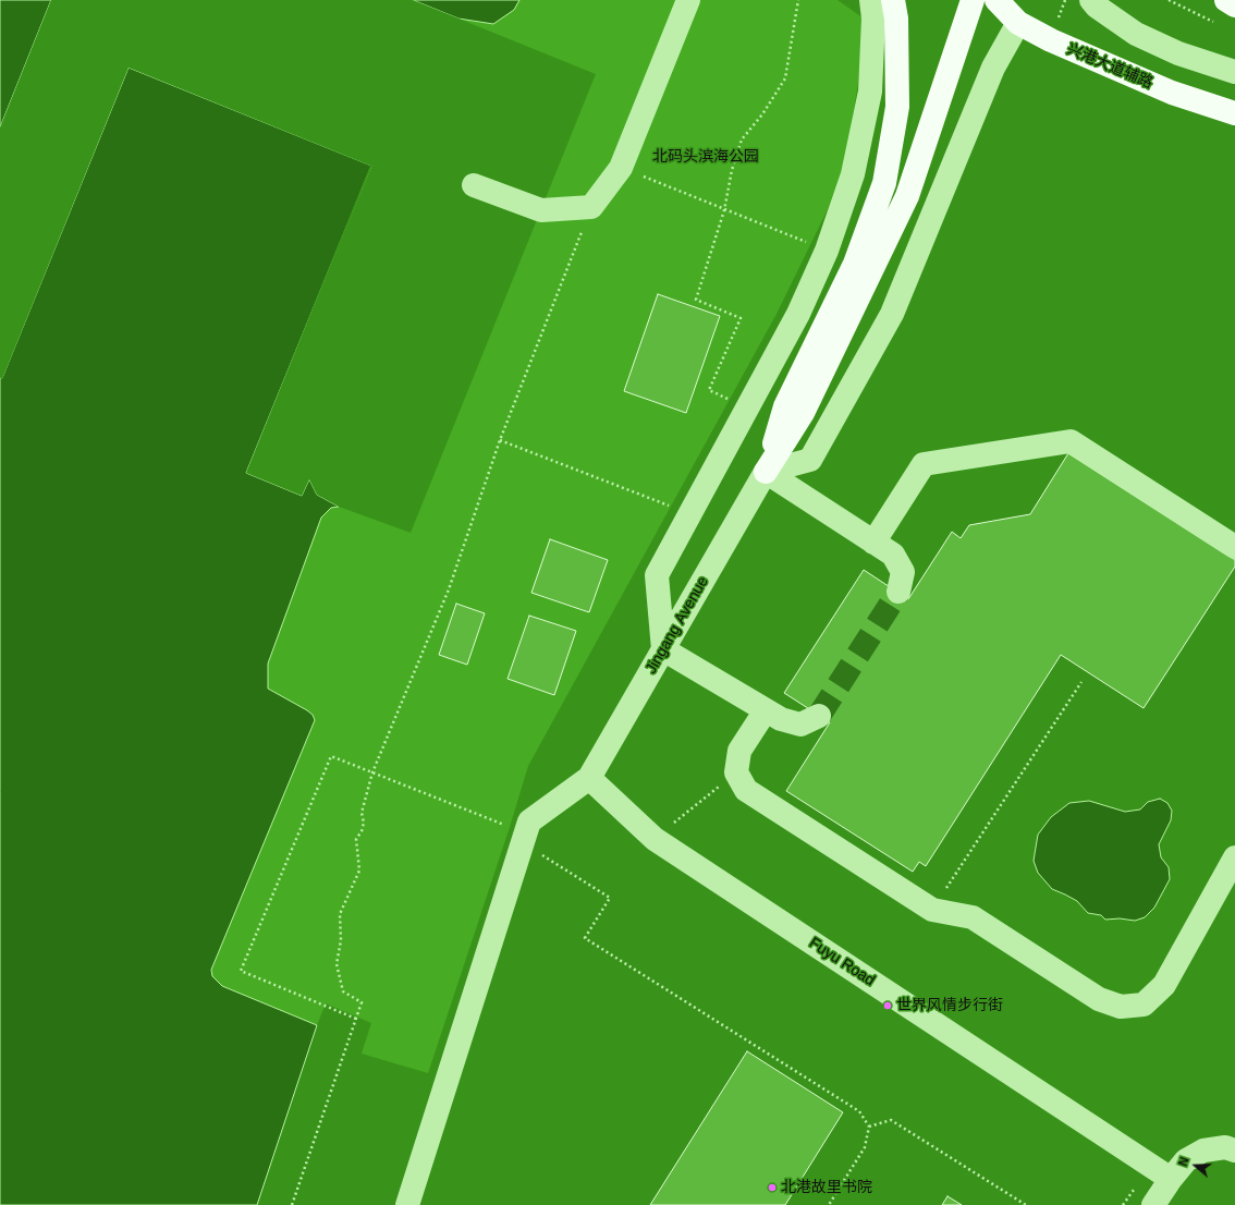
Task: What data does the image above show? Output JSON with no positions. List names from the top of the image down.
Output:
{
  "streets": {
    "main road": ["兴港大道辅路"],
    "street": ["Jingang Avenue", "Fuyu Road"]
  },
  "crossings": [
    ["Jingang Avenue", "Fuyu Road"]
  ],
  "parks": ["北码头滨海公园"],
  "places": ["世界风情步行街", "北港故里书院"],
  "north": "left"
}
